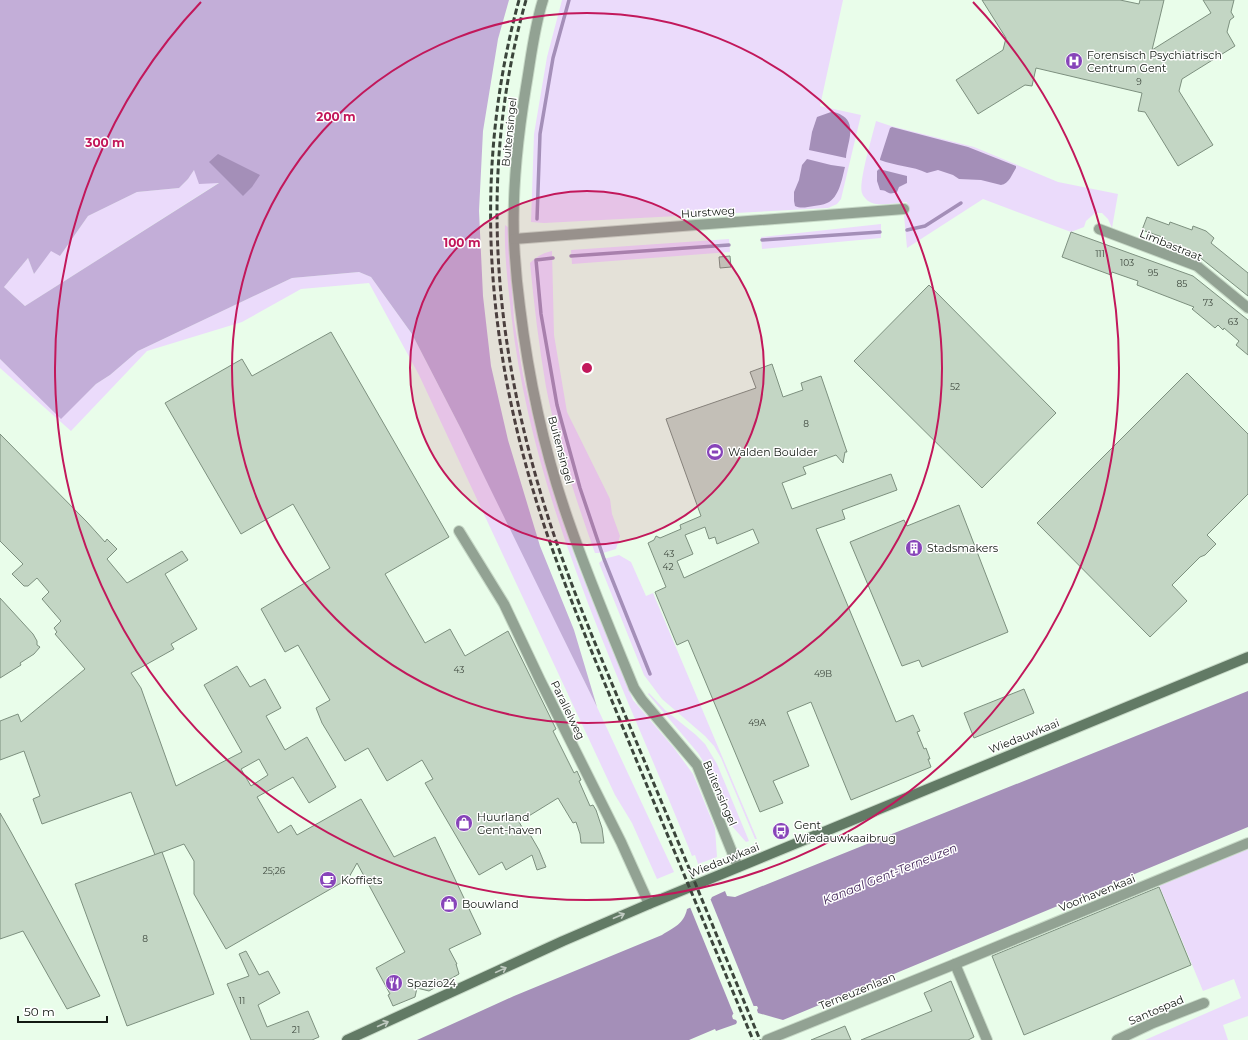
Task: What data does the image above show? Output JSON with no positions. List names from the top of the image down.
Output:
{
  "streets": {
    "main road": ["Wiedauwkaai"],
    "street": [
      "Buitensingel",
      "Hurstweg",
      "Limbastraat",
      "Parallelweg",
      "Voorhavenkaai",
      "Terneuzenlaan",
      "Santospad"
    ]
  },
  "crossings": [
    ["Buitensingel", "Hurstweg"],
    ["Buitensingel", "Wiedauwkaai"],
    ["Parallelweg", "Wiedauwkaai"],
    ["Voorhavenkaai", "Terneuzenlaan"]
  ],
  "water": ["Kanaal Gent-Terneuzen"],
  "places": {
    "hospital": ["Forensisch Psychiatrisch Centrum Gent"],
    "sports": ["Walden Boulder"],
    "building": ["Stadsmakers"],
    "shop": ["Huurland Gent-haven", "Bouwland"],
    "bus stop": ["Gent Wiedauwkaaibrug"],
    "cafe": ["Koffiets"],
    "restaurant": ["Spazio24"]
  },
  "house_numbers": [
    "9",
    "111",
    "103",
    "95",
    "85",
    "73",
    "63",
    "52",
    "8",
    "43",
    "42",
    "43",
    "49B",
    "49A",
    "25;26",
    "8",
    "11",
    "21"
  ],
  "scale_bar": "50 m",
  "rings": ["200 m", "300 m", "100 m"]
}
